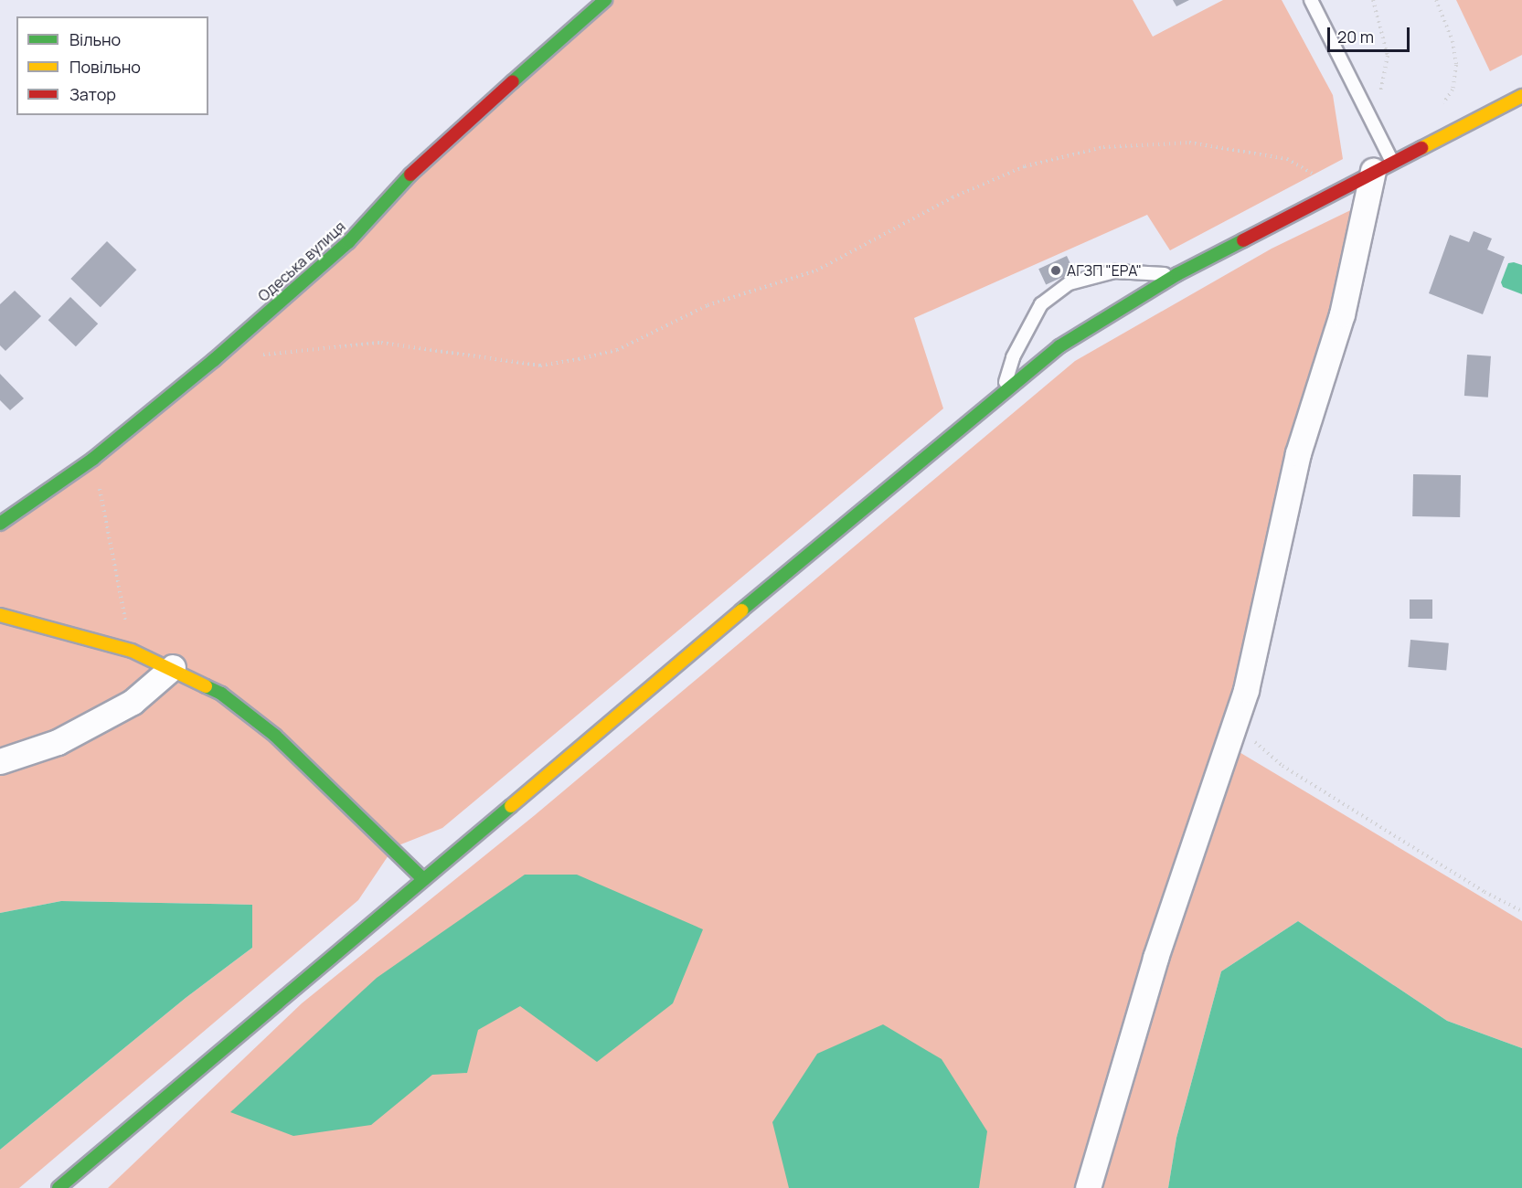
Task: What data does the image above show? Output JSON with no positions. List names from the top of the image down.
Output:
{
  "streets": {
    "street": ["Одеська вулиця"]
  },
  "places": ["АГЗП \"ЕРА\""],
  "legend": ["Вільно", "Повільно", "Затор"],
  "scale_bar": "20 m"
}
